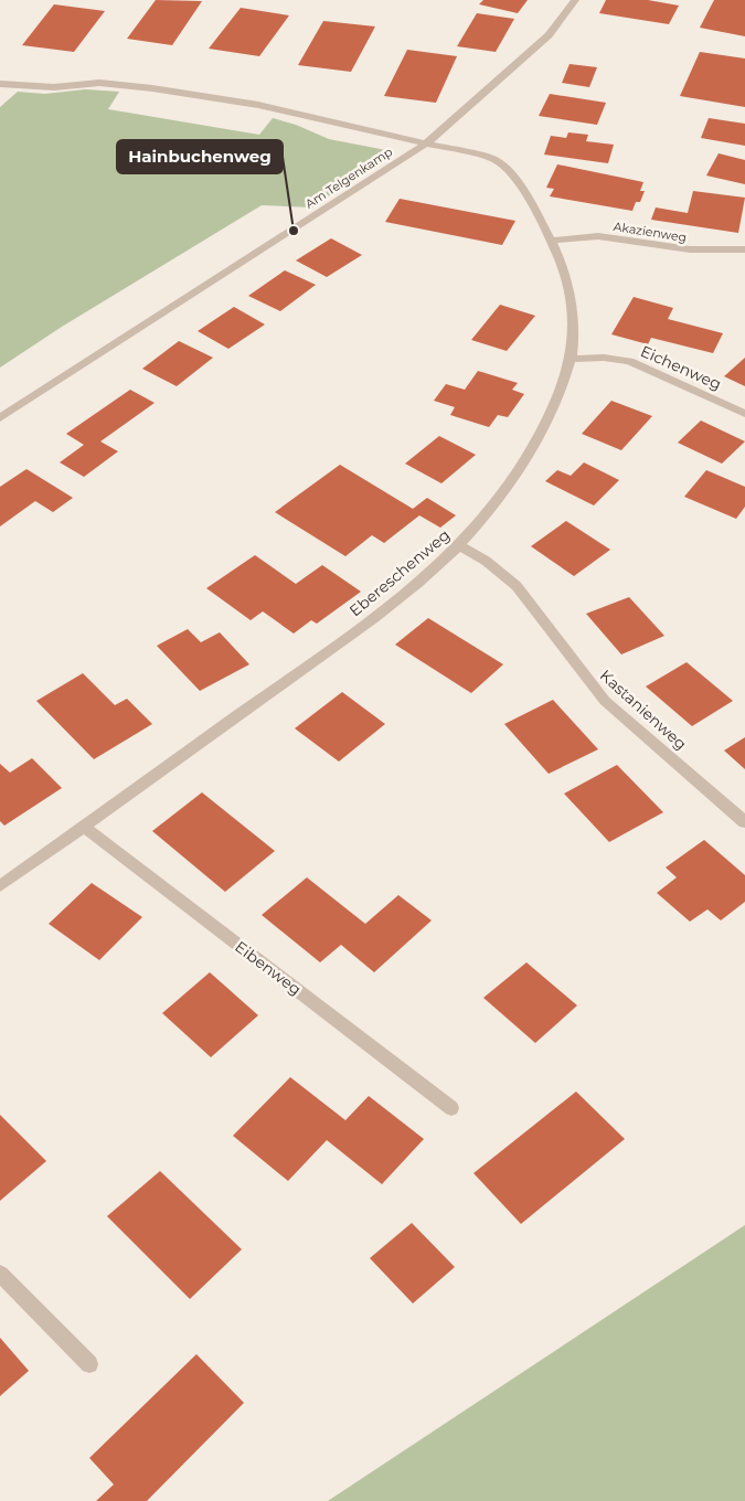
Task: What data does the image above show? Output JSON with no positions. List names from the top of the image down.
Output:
{
  "streets": {
    "street": [
      "Am Telgenkamp",
      "Akazienweg",
      "Eichenweg",
      "Ebereschenweg",
      "Kastanienweg",
      "Eibenweg"
    ]
  },
  "crossings": [
    ["Am Telgenkamp", "Ebereschenweg"],
    ["Akazienweg", "Ebereschenweg"],
    ["Eichenweg", "Ebereschenweg"],
    ["Ebereschenweg", "Kastanienweg"],
    ["Ebereschenweg", "Eibenweg"]
  ],
  "places": ["Hainbuchenweg"]
}
